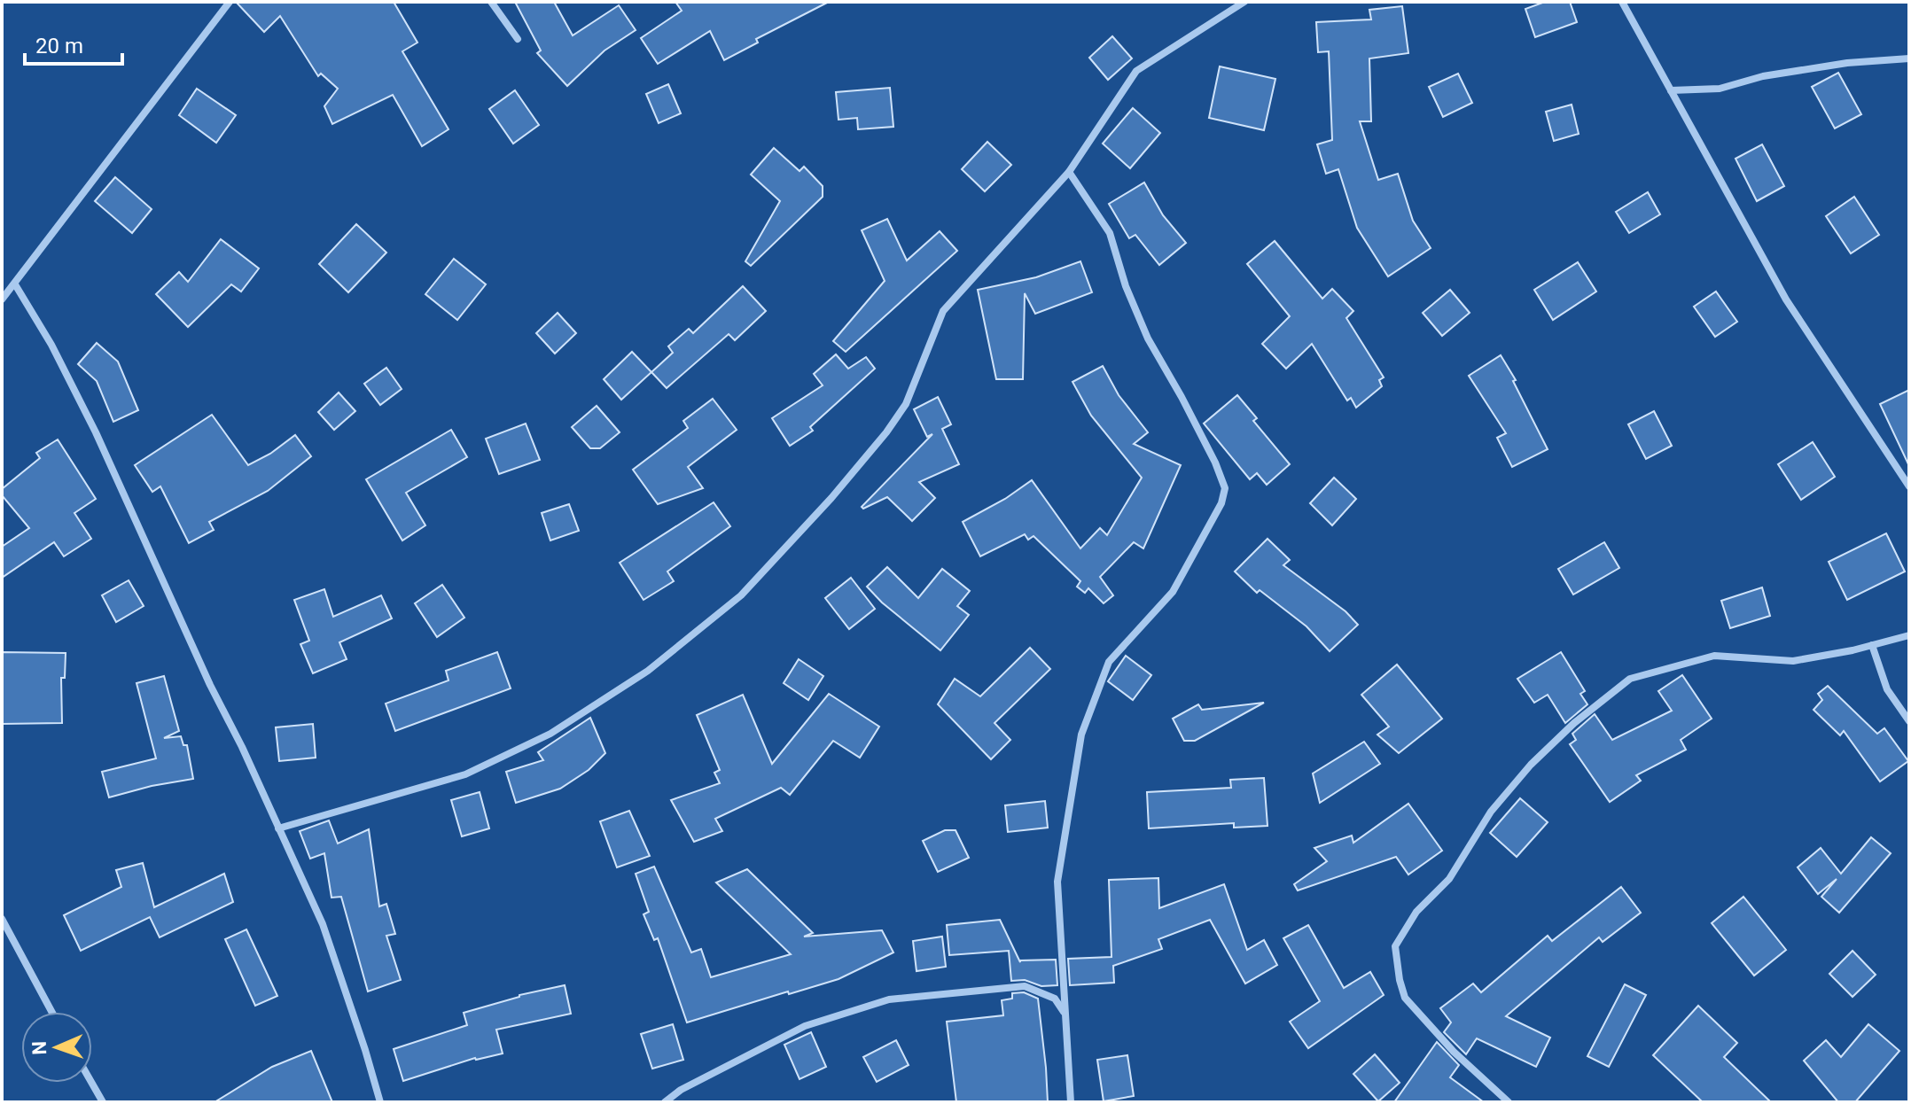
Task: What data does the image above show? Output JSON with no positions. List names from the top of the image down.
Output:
{
  "scale_bar": "20 m",
  "north": "left"
}
